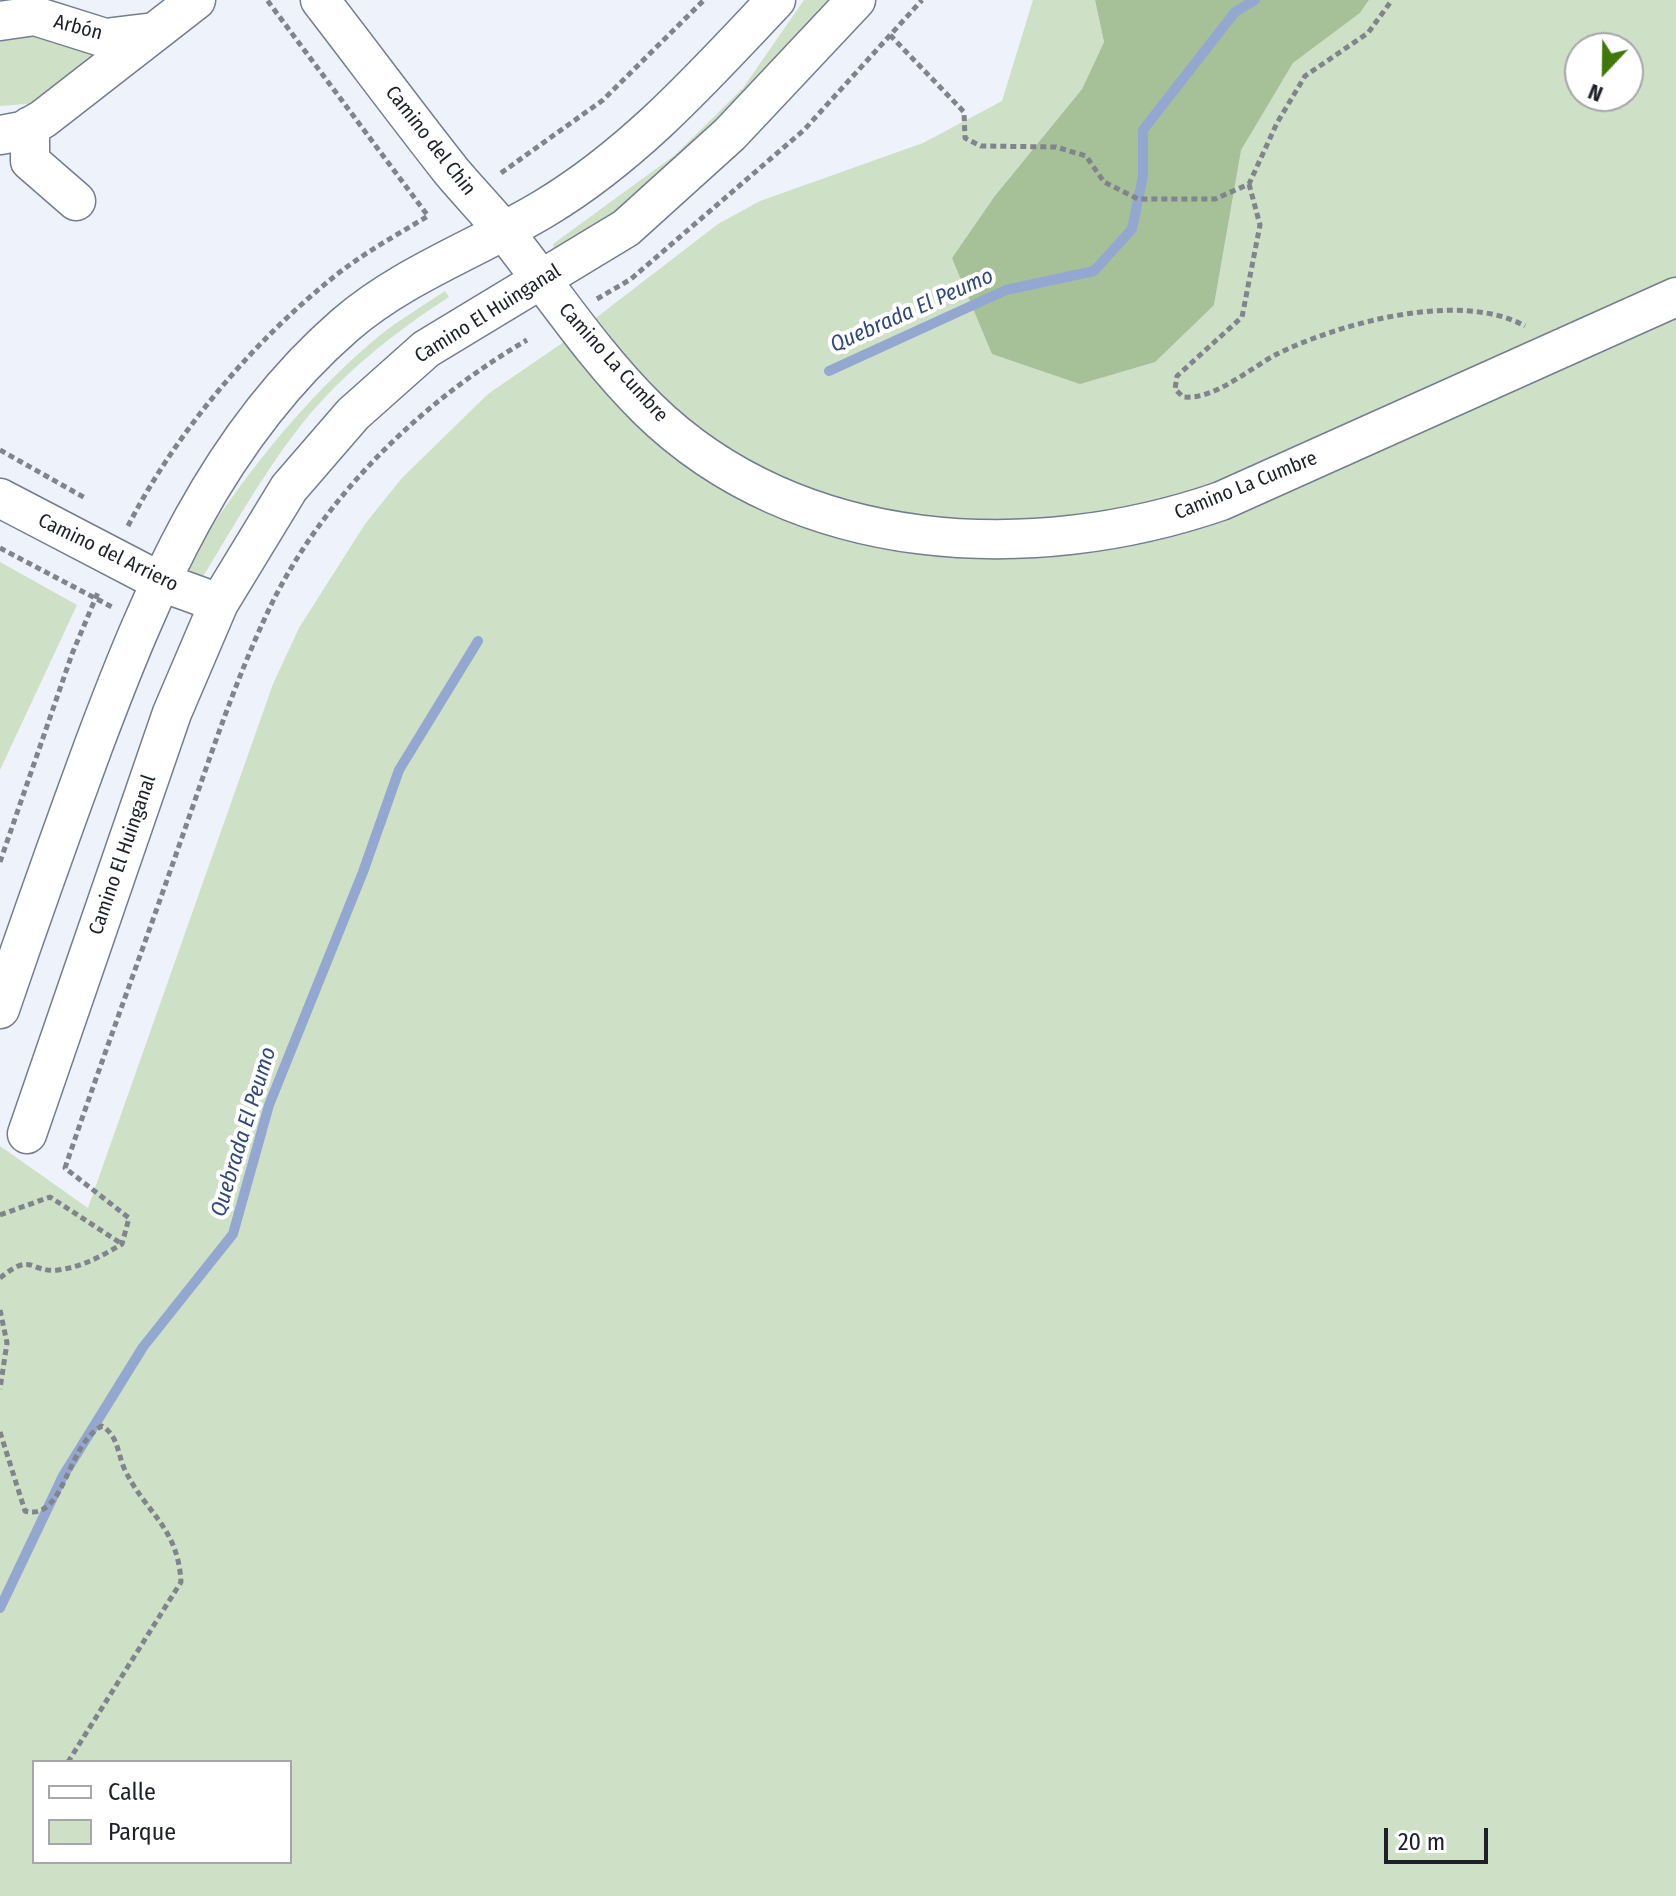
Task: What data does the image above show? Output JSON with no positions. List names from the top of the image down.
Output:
{
  "streets": {
    "street": [
      "Arbón",
      "Camino del Chin",
      "Camino El Huinganal",
      "Camino La Cumbre",
      "Camino del Arriero"
    ]
  },
  "crossings": [
    ["Camino del Chin", "Camino El Huinganal"],
    ["Camino del Chin", "Camino La Cumbre"],
    ["Camino El Huinganal", "Camino La Cumbre"],
    ["Camino El Huinganal", "Camino del Arriero"]
  ],
  "water": ["Quebrada El Peumo"],
  "legend": ["Calle", "Parque"],
  "scale_bar": "20 m",
  "north": "bottom"
}
